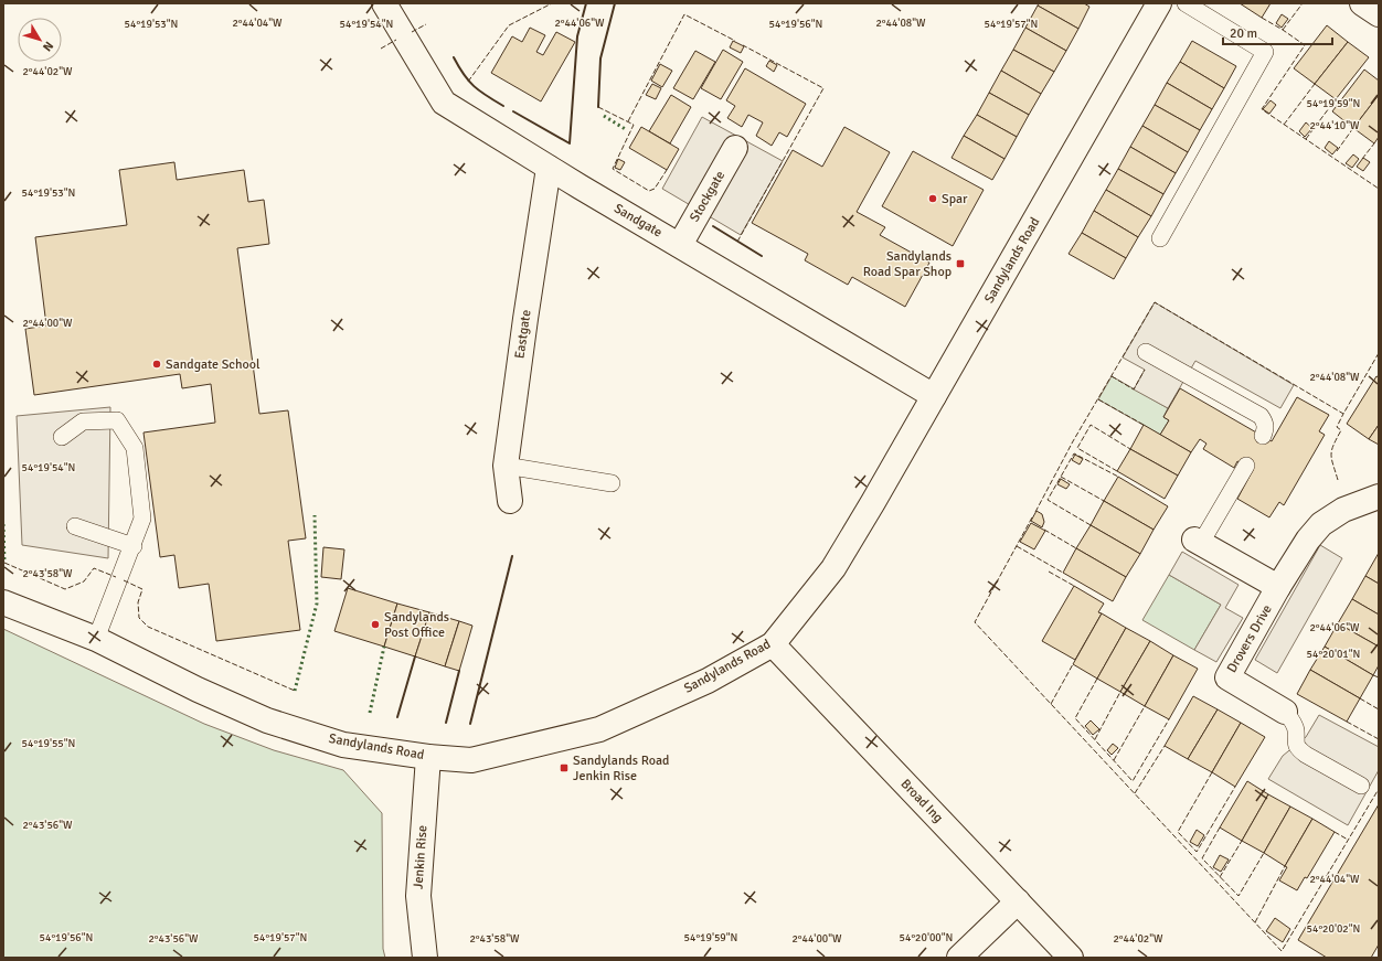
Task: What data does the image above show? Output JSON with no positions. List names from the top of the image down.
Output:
{
  "streets": {
    "street": [
      "Stockgate",
      "Sandgate",
      "Sandylands Road",
      "Eastgate",
      "Drovers Drive",
      "Broad Ing",
      "Jenkin Rise"
    ]
  },
  "crossings": [
    ["Stockgate", "Sandgate"],
    ["Sandgate", "Sandylands Road"],
    ["Sandgate", "Eastgate"],
    ["Sandylands Road", "Broad Ing"],
    ["Sandylands Road", "Jenkin Rise"]
  ],
  "places": {
    "other": ["Spar", "Sandgate School", "Sandylands Post Office"],
    "transit": ["Sandylands Road Spar Shop", "Sandylands Road Jenkin Rise"]
  },
  "scale_bar": "20 m",
  "north": "bottom right",
  "coordinates": [
    "2°44'04\"W",
    "2°44'06\"W",
    "2°44'08\"W",
    "54°19'53\"N",
    "54°19'54\"N",
    "54°19'56\"N",
    "54°19'57\"N",
    "2°44'02\"W",
    "54°19'59\"N",
    "2°44'10\"W",
    "2°44'00\"W",
    "2°43'58\"W",
    "54°20'01\"N",
    "54°19'55\"N",
    "2°43'56\"W",
    "54°20'02\"N",
    "54°20'00\"N"
  ]
}
